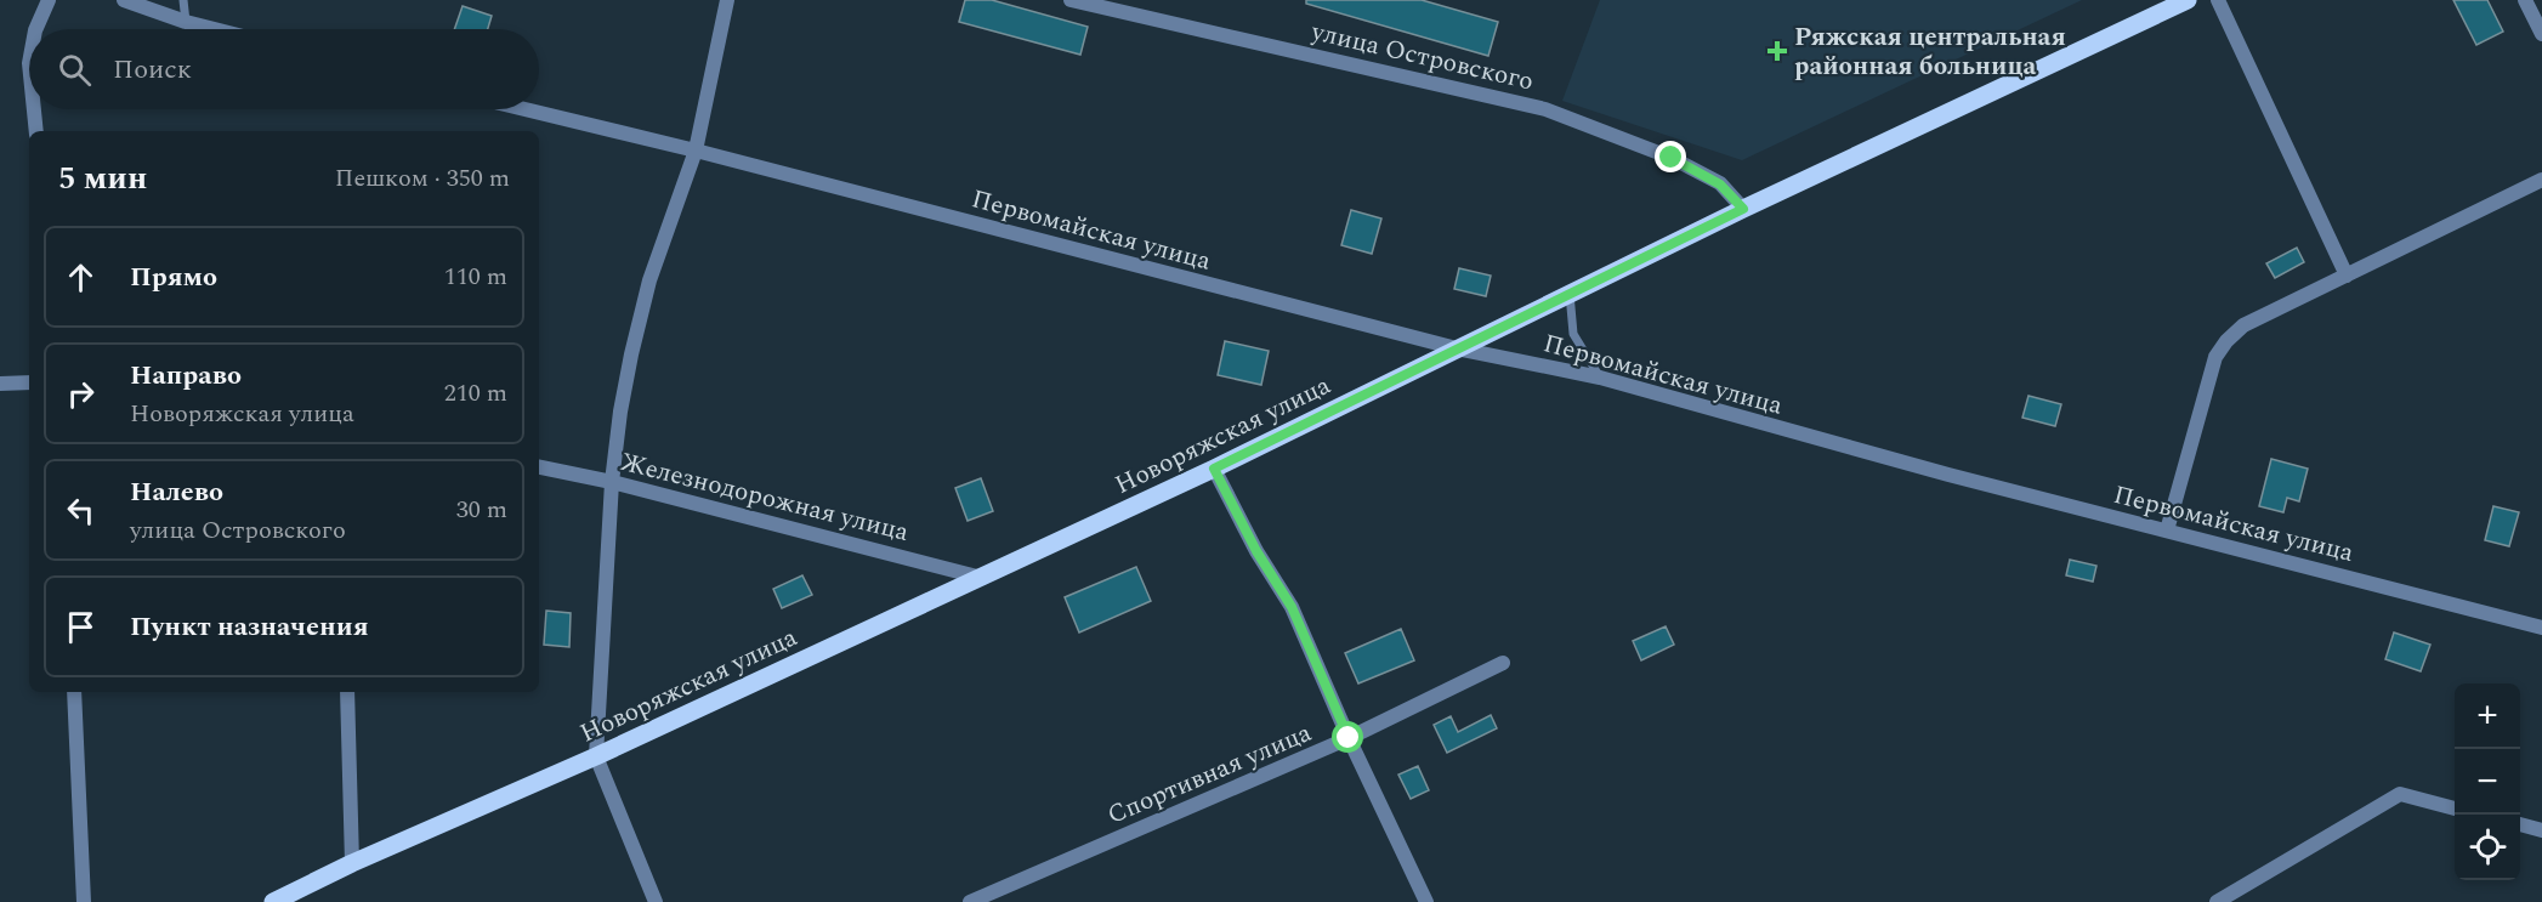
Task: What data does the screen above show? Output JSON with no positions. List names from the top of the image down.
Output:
{
  "streets": {
    "main road": ["Новоряжская улица"],
    "street": [
      "улица Островского",
      "Первомайская улица",
      "Железнодорожная улица",
      "Спортивная улица"
    ]
  },
  "crossings": [
    ["улица Островского", "Новоряжская улица"],
    ["Первомайская улица", "Новоряжская улица"],
    ["Новоряжская улица", "Железнодорожная улица"]
  ],
  "places": {
    "health": ["Ряжская центральная районная больница"]
  },
  "page": {
    "search": "Поиск",
    "heading": ["5 мин", "Пешком · 350 m"],
    "list": [
      ["Прямо", "110 m"],
      ["Направо", "Новоряжская улица", "210 m"],
      ["Налево", "улица Островского", "30 m"],
      "Пункт назначения"
    ],
    "map_buttons": ["+", "−"]
  }
}
